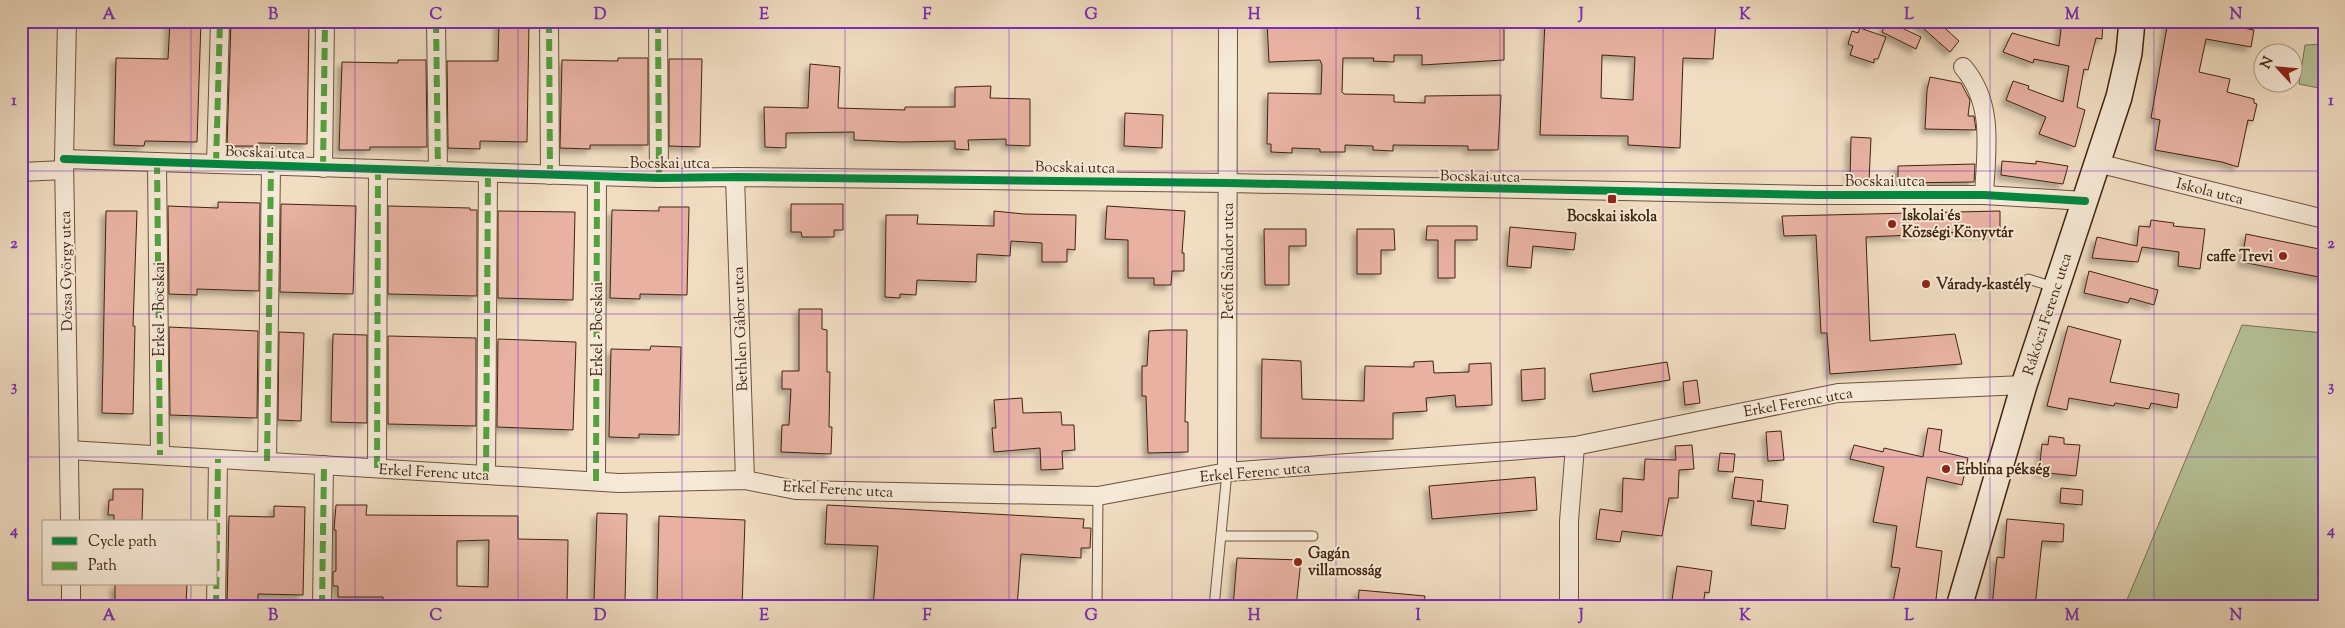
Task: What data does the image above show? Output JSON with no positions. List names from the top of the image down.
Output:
{
  "streets": {
    "main road": ["Rákóczi Ferenc utca"],
    "street": [
      "Bocskai utca",
      "Iskola utca",
      "Petőfi Sándor utca",
      "Dózsa György utca",
      "Erkel - Bocskai",
      "Bethlen Gábor utca",
      "Erkel Ferenc utca"
    ]
  },
  "crossings": [
    ["Bocskai utca", "Petőfi Sándor utca"],
    ["Bocskai utca", "Dózsa György utca"],
    ["Bocskai utca", "Erkel - Bocskai"],
    ["Bocskai utca", "Rákóczi Ferenc utca"],
    ["Bocskai utca", "Bethlen Gábor utca"],
    ["Iskola utca", "Rákóczi Ferenc utca"],
    ["Petőfi Sándor utca", "Erkel Ferenc utca"],
    ["Dózsa György utca", "Erkel Ferenc utca"],
    ["Erkel - Bocskai", "Erkel Ferenc utca"],
    ["Rákóczi Ferenc utca", "Erkel Ferenc utca"],
    ["Bethlen Gábor utca", "Erkel Ferenc utca"]
  ],
  "places": {
    "transit": ["Bocskai iskola"],
    "other": [
      "Iskolai és Községi Könyvtár",
      "caffe Trevi",
      "Várady-kastély",
      "Erblina pékség",
      "Gagán villamosság"
    ]
  },
  "legend": ["Cycle path", "Path"],
  "north": "top left",
  "grid": {
    "columns": [
      "A",
      "B",
      "C",
      "D",
      "E",
      "F",
      "G",
      "H",
      "I",
      "J",
      "K",
      "L",
      "M",
      "N"
    ],
    "rows": [
      "1",
      "2",
      "3",
      "4"
    ]
  }
}
